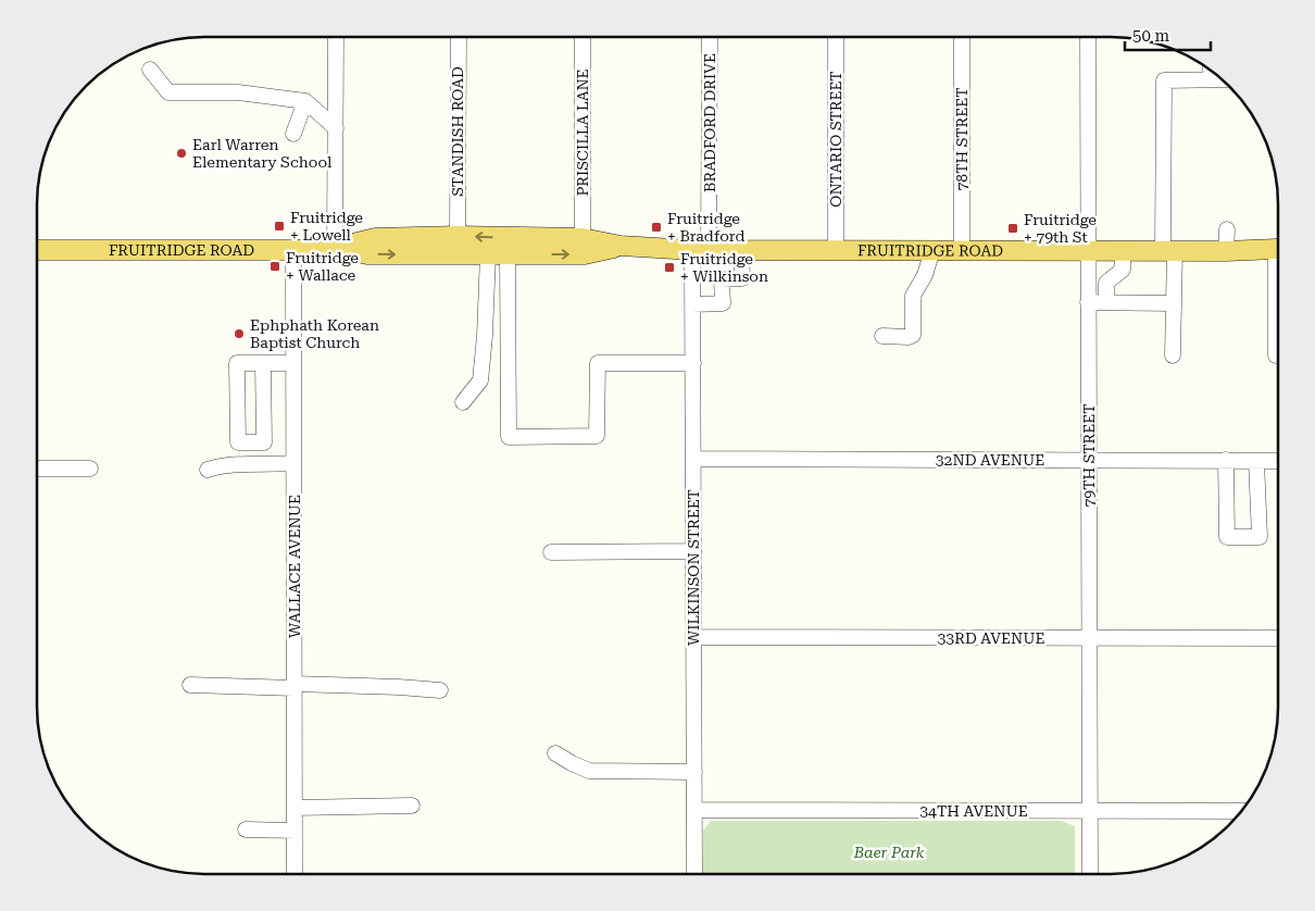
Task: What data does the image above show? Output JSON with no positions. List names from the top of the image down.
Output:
{
  "streets": {
    "main road": ["FRUITRIDGE ROAD"],
    "street": [
      "BRADFORD DRIVE",
      "STANDISH ROAD",
      "PRISCILLA LANE",
      "ONTARIO STREET",
      "78TH STREET",
      "79TH STREET",
      "32ND AVENUE",
      "WALLACE AVENUE",
      "WILKINSON STREET",
      "33RD AVENUE",
      "34TH AVENUE"
    ]
  },
  "crossings": [
    ["BRADFORD DRIVE", "FRUITRIDGE ROAD"],
    ["BRADFORD DRIVE", "WILKINSON STREET"],
    ["STANDISH ROAD", "FRUITRIDGE ROAD"],
    ["PRISCILLA LANE", "FRUITRIDGE ROAD"],
    ["ONTARIO STREET", "FRUITRIDGE ROAD"],
    ["78TH STREET", "FRUITRIDGE ROAD"],
    ["FRUITRIDGE ROAD", "79TH STREET"],
    ["FRUITRIDGE ROAD", "WALLACE AVENUE"],
    ["FRUITRIDGE ROAD", "WILKINSON STREET"],
    ["79TH STREET", "32ND AVENUE"],
    ["79TH STREET", "33RD AVENUE"],
    ["79TH STREET", "34TH AVENUE"],
    ["32ND AVENUE", "WILKINSON STREET"],
    ["WILKINSON STREET", "33RD AVENUE"],
    ["WILKINSON STREET", "34TH AVENUE"]
  ],
  "parks": ["Baer Park"],
  "places": {
    "other": ["Earl Warren Elementary School", "Ephphath Korean Baptist Church"],
    "transit": [
      "Fruitridge + Lowell",
      "Fruitridge + Bradford",
      "Fruitridge + 79th St",
      "Fruitridge + Wallace",
      "Fruitridge + Wilkinson"
    ]
  },
  "scale_bar": "50 m"
}
